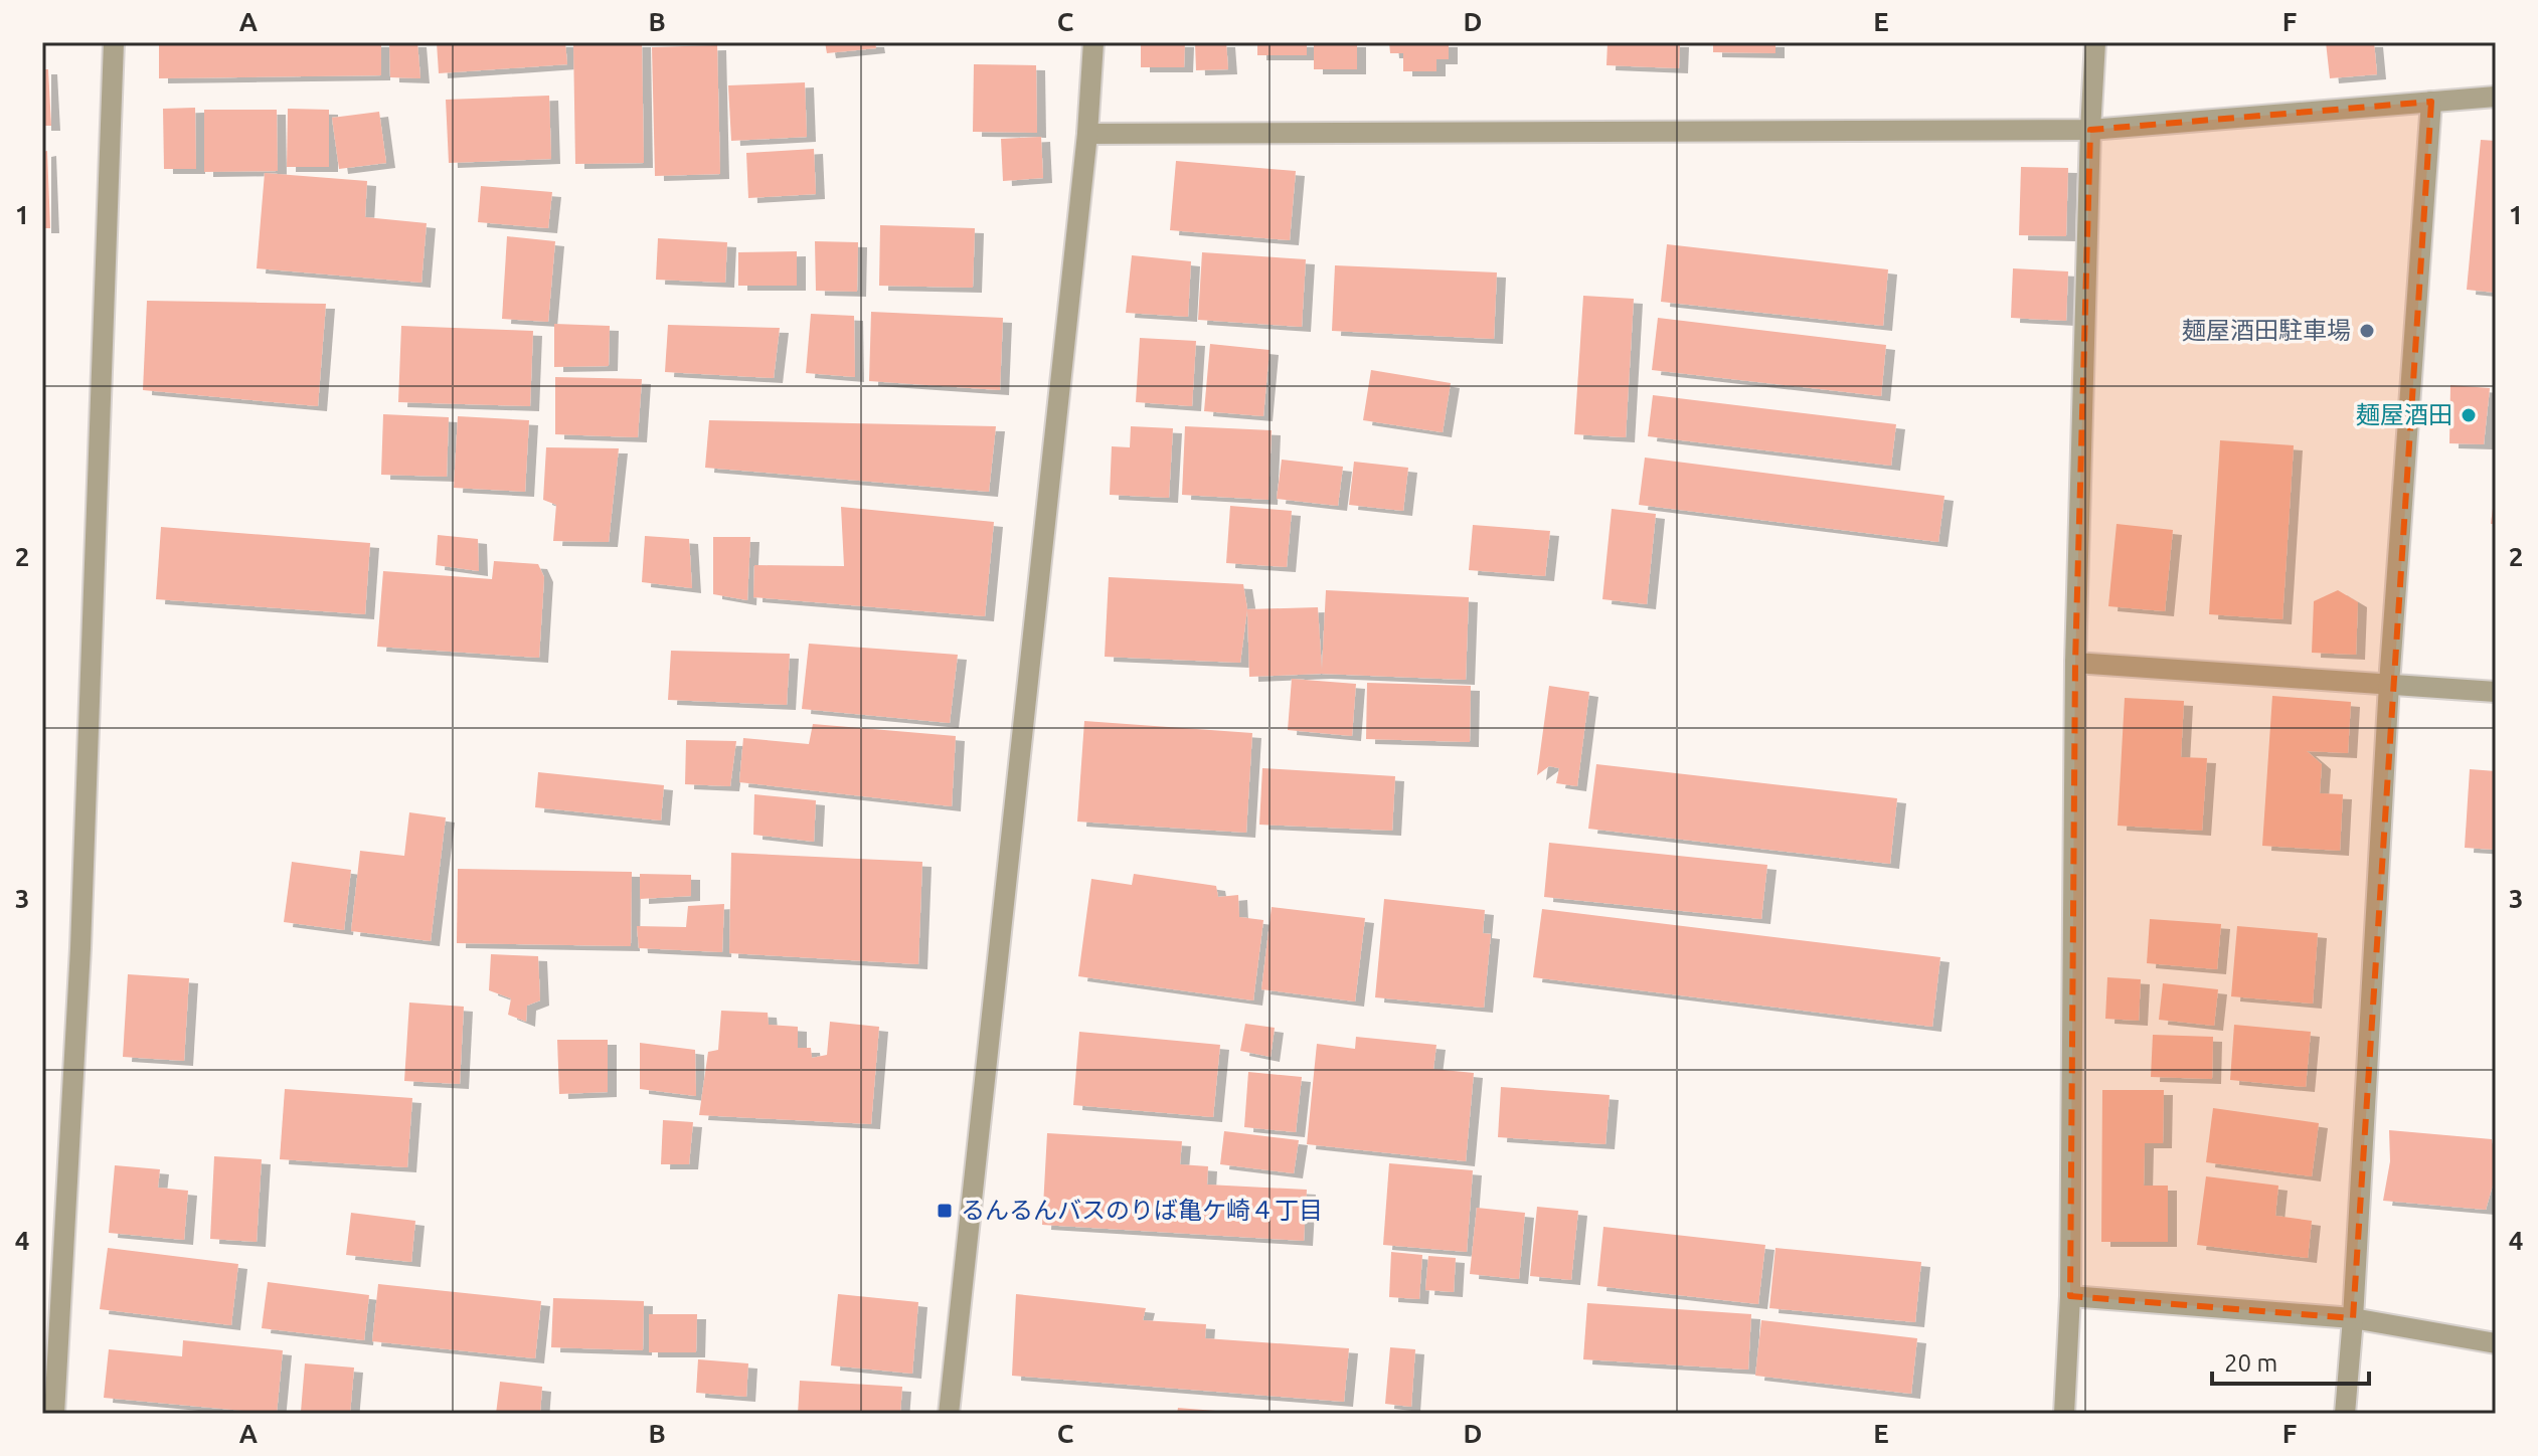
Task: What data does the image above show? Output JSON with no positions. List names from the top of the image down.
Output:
{
  "places": {
    "other": ["麺屋酒田駐車場", "麺屋酒田"],
    "transit": ["るんるんバスのりば亀ケ崎４丁目"]
  },
  "scale_bar": "20 m",
  "grid": {
    "columns": [
      "A",
      "B",
      "C",
      "D",
      "E",
      "F"
    ],
    "rows": [
      "1",
      "2",
      "3",
      "4"
    ]
  }
}
